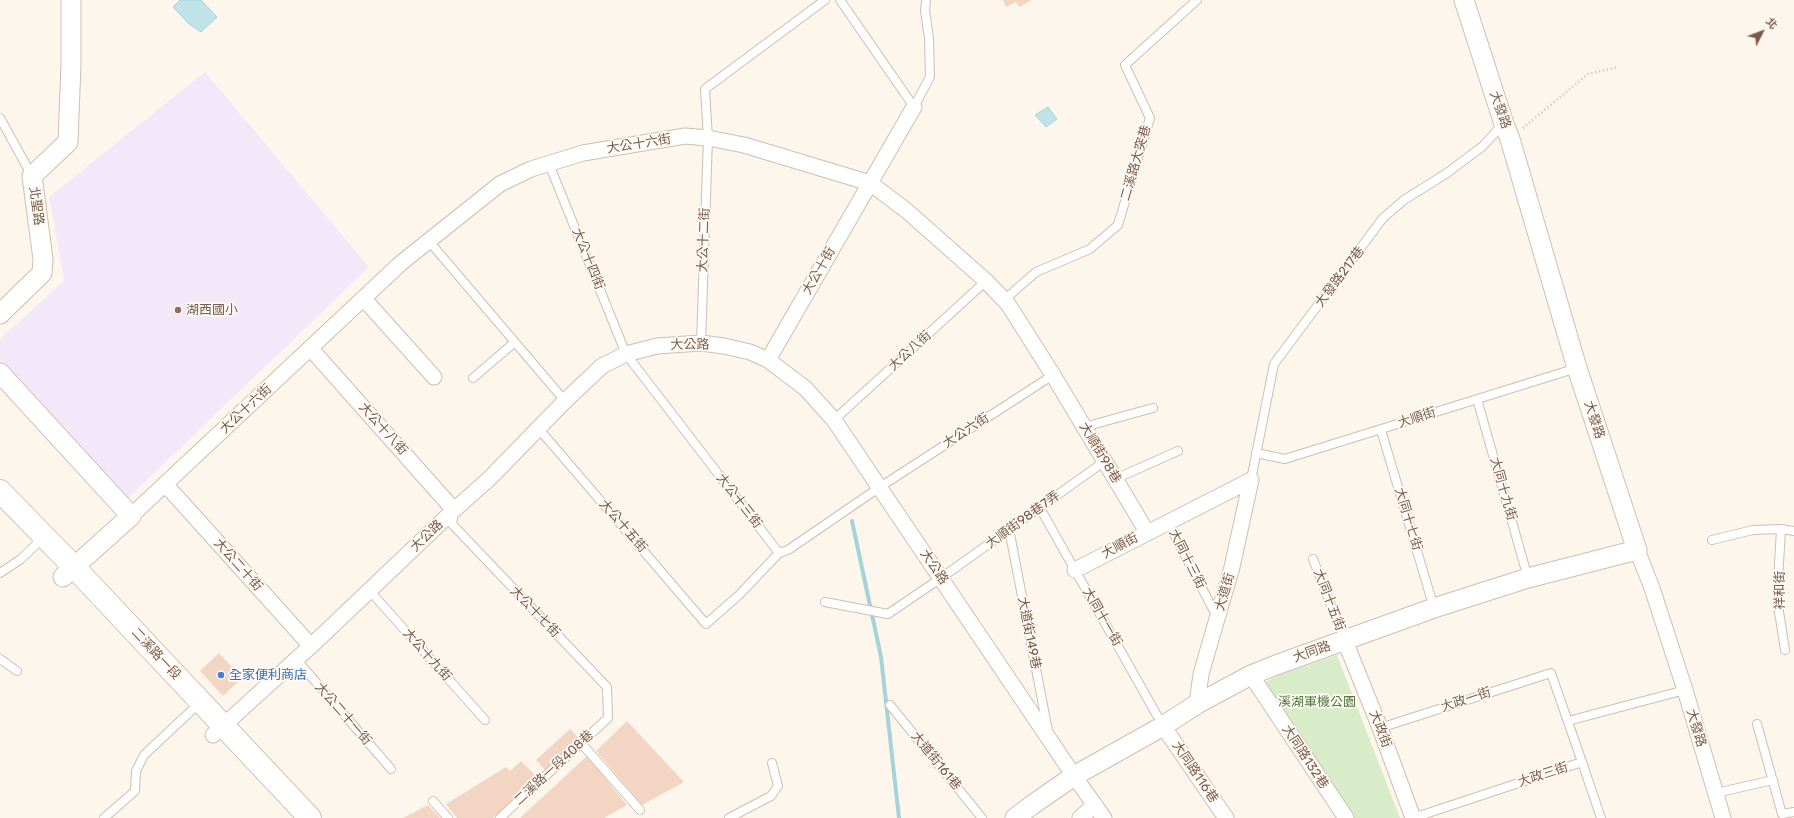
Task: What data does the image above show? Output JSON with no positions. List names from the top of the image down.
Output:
{
  "streets": {
    "main road": ["二溪路一段"],
    "street": [
      "大發路",
      "大公十六街",
      "北聖路",
      "大公十街",
      "大公路",
      "大順街",
      "大公十八街",
      "大順街98巷",
      "大公二十街",
      "大道街",
      "大同路",
      "大政街",
      "大同路132巷",
      "大同路116巷"
    ],
    "lane": [
      "二溪路大突巷",
      "大公十二街",
      "大公十四街",
      "大發路217巷",
      "大公八街",
      "大公六街",
      "大同十九街",
      "大公十三街",
      "大同十七街",
      "大順街98巷7弄",
      "大公十五街",
      "大同十三街",
      "祥和街",
      "大同十五街",
      "大公十七街",
      "大同十一街",
      "大道街149巷",
      "大公十九街",
      "大政一街",
      "大公二十一街",
      "大道街161巷",
      "二溪路一段408巷",
      "大政三街"
    ]
  },
  "crossings": [
    ["大發路", "大發路217巷"],
    ["大發路", "大順街"],
    ["大發路", "大同路"],
    ["大公十六街", "大公十二街"],
    ["大公十六街", "大公十四街"],
    ["大公十六街", "大公十街"],
    ["大公十六街", "大公十八街"],
    ["大公十六街", "大公二十街"],
    ["大公十六街", "二溪路一段"],
    ["大公十二街", "大公路"],
    ["大公十四街", "大公路"],
    ["大公十四街", "大公十三街"],
    ["大公十街", "大公路"],
    ["大發路217巷", "大順街"],
    ["大發路217巷", "大道街"],
    ["大公路", "大公八街"],
    ["大公路", "大公十八街"],
    ["大公路", "大公六街"],
    ["大公路", "大公十三街"],
    ["大公路", "大順街98巷7弄"],
    ["大公路", "大公十五街"],
    ["大公路", "大公二十街"],
    ["大公路", "大公十七街"],
    ["大公路", "大道街149巷"],
    ["大公路", "大同路"],
    ["大公路", "二溪路一段"],
    ["大公路", "大公十九街"],
    ["大公路", "大公二十一街"],
    ["大順街", "大順街98巷"],
    ["大順街", "大同十九街"],
    ["大順街", "大同十七街"],
    ["大順街", "大同十三街"],
    ["大順街", "大道街"],
    ["大順街", "大同十一街"],
    ["大公十八街", "大公十七街"],
    ["大公六街", "大順街98巷"],
    ["大順街98巷", "大順街98巷7弄"],
    ["大同十九街", "大同路"],
    ["大公十三街", "大公十五街"],
    ["大同十七街", "大同路"],
    ["大順街98巷7弄", "大同十一街"],
    ["大順街98巷7弄", "大道街149巷"],
    ["大同十三街", "大道街"],
    ["大道街", "大同路"],
    ["大同十五街", "大同路"],
    ["大同十五街", "大政街"],
    ["大公十七街", "二溪路一段408巷"],
    ["大同十一街", "大同路"],
    ["大同十一街", "大同路116巷"],
    ["大同路", "大政街"],
    ["大同路", "大同路132巷"],
    ["大同路", "大同路116巷"],
    ["大政一街", "大政街"],
    ["大政一街", "大政三街"],
    ["大政街", "大政三街"]
  ],
  "parks": ["溪湖軍機公園"],
  "places": ["湖西國小", "全家便利商店"],
  "north": "top right"
}
